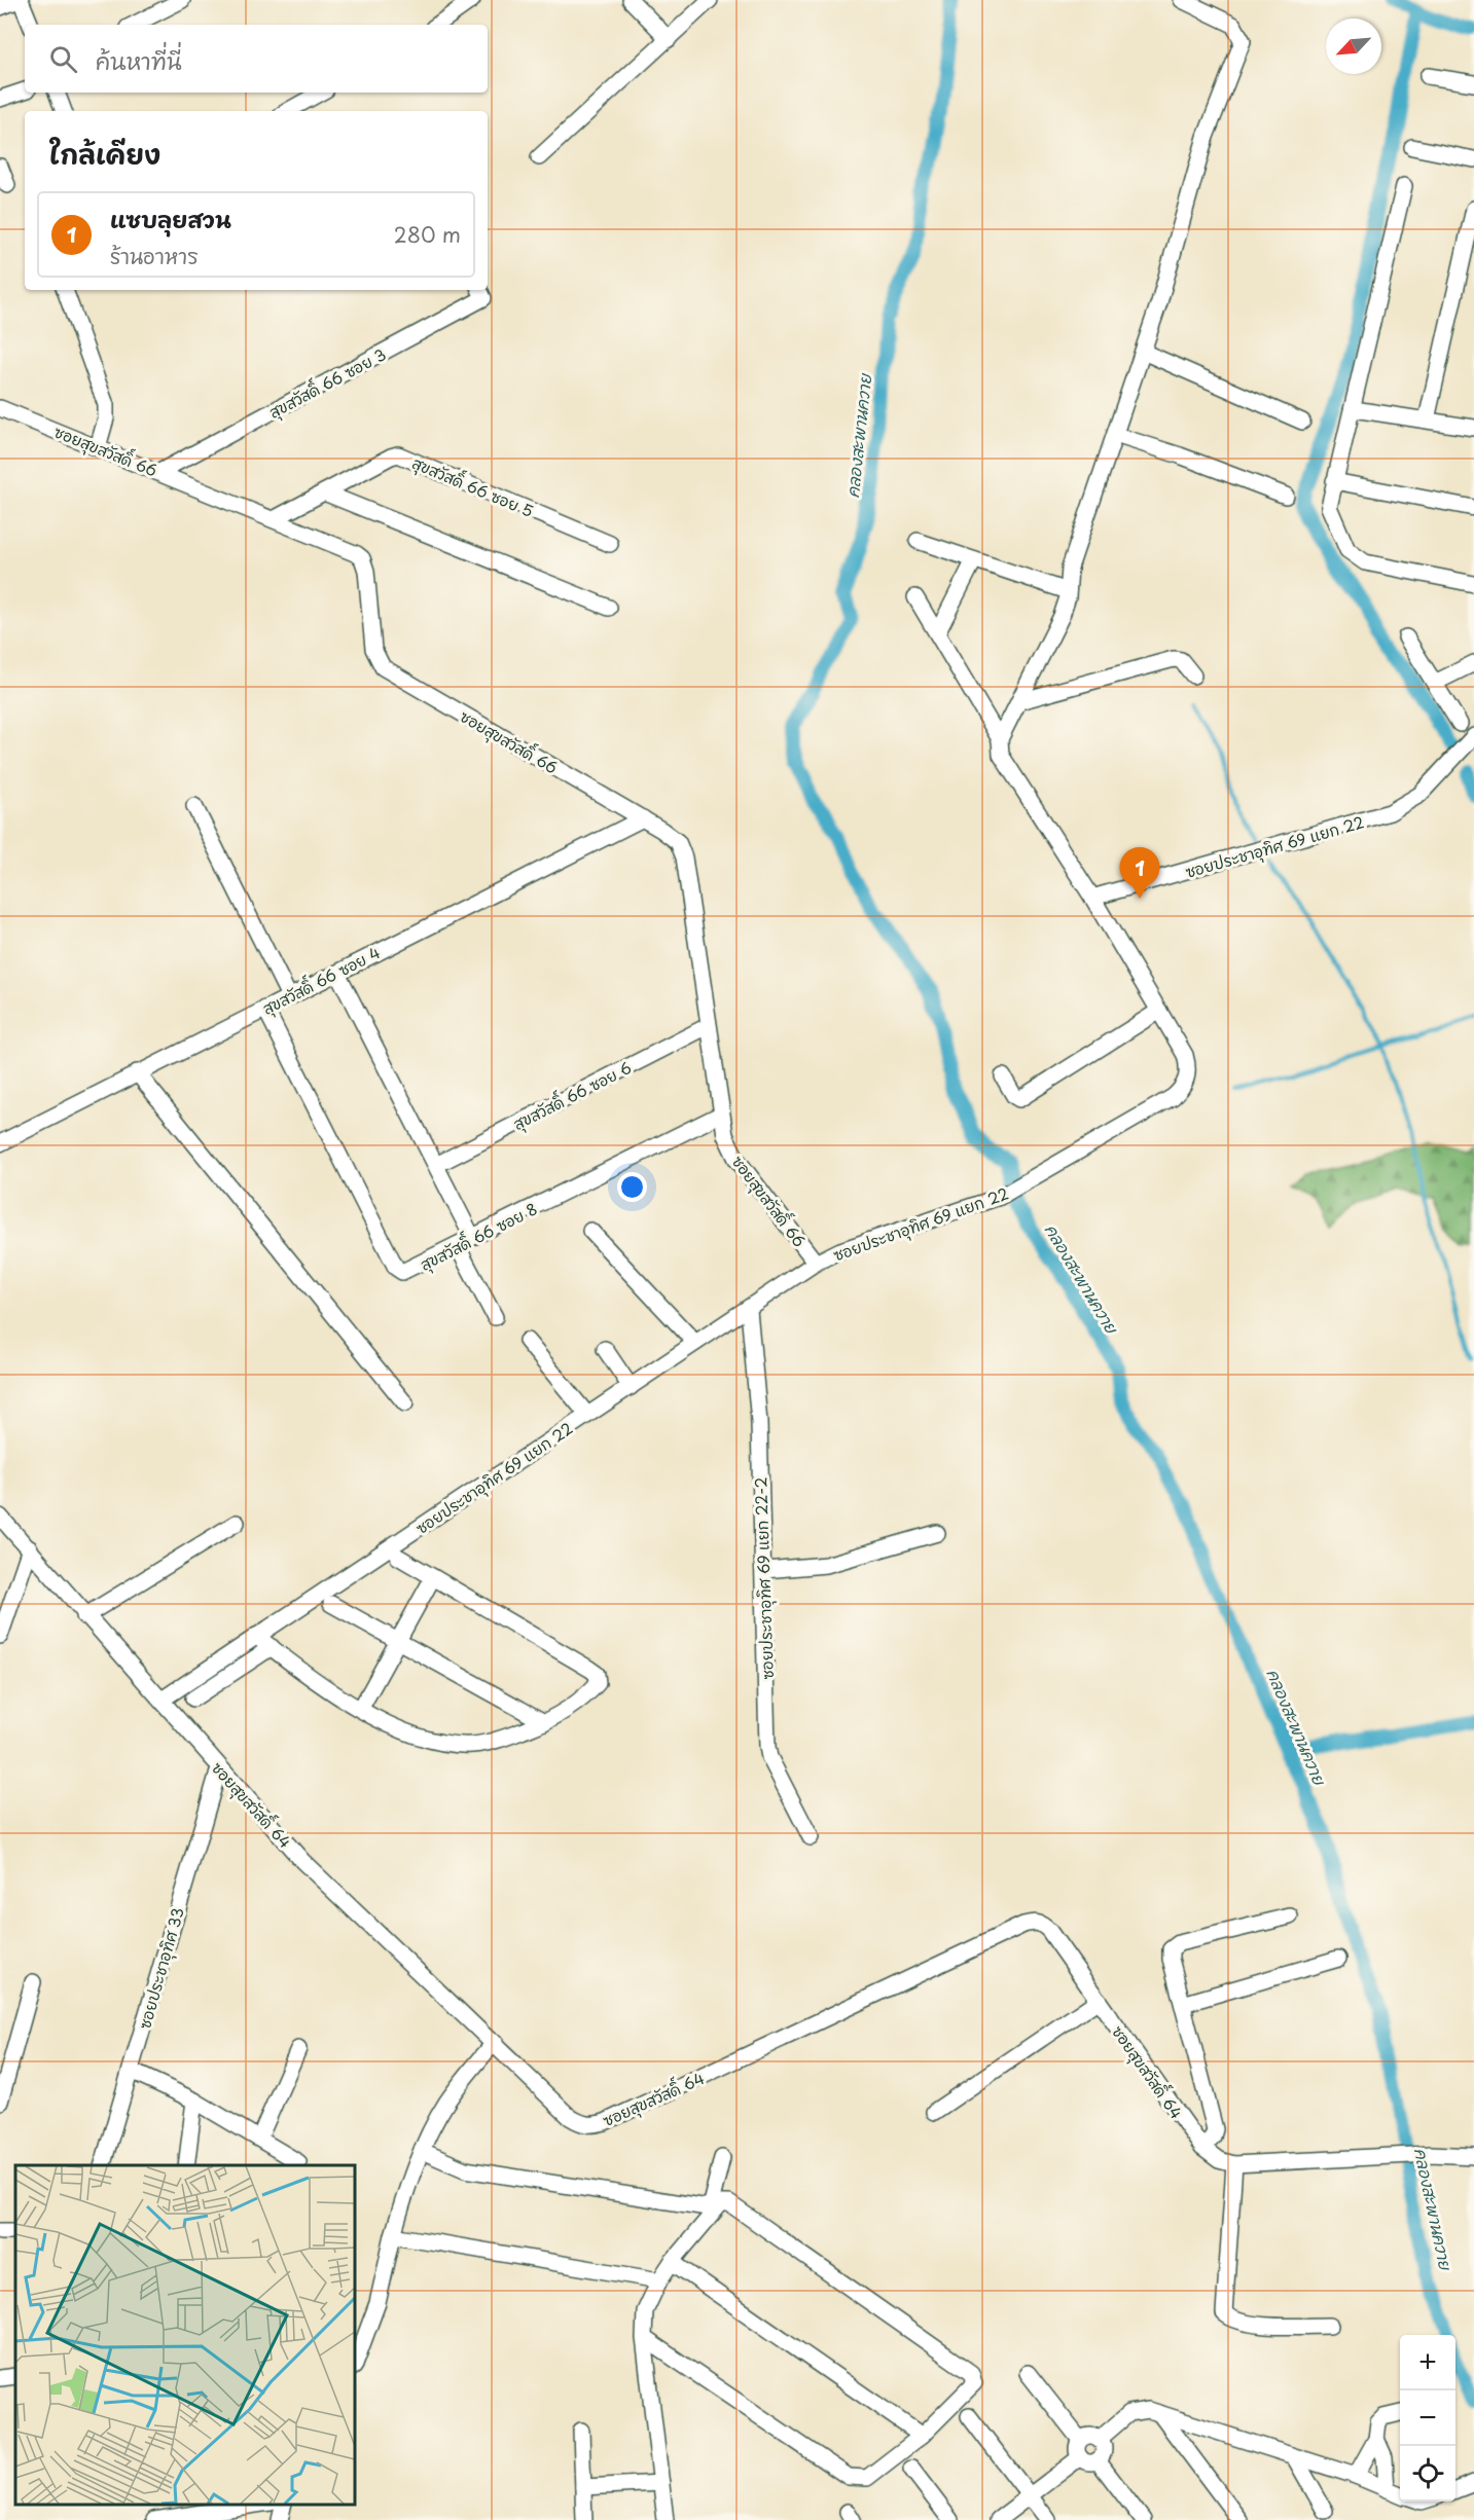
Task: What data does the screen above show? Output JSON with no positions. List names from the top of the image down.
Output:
{
  "streets": {
    "street": [
      "สุขสวัสดิ์ 66 ซอย 3",
      "ซอยสุขสวัสดิ์ 66",
      "สุขสวัสดิ์ 66 ซอย 5",
      "ซอยประชาอุทิศ 69 แยก 22",
      "สุขสวัสดิ์ 66 ซอย 4",
      "สุขสวัสดิ์ 66 ซอย 6",
      "สุขสวัสดิ์ 66 ซอย 8",
      "ซอยประชาอุทิศ 69 แยก 22-2",
      "ซอยสุขสวัสดิ์ 64",
      "ซอยประชาอุทิศ 33"
    ]
  },
  "crossings": [
    ["สุขสวัสดิ์ 66 ซอย 3", "ซอยสุขสวัสดิ์ 66"],
    ["ซอยสุขสวัสดิ์ 66", "สุขสวัสดิ์ 66 ซอย 5"],
    ["ซอยสุขสวัสดิ์ 66", "ซอยประชาอุทิศ 69 แยก 22"],
    ["ซอยสุขสวัสดิ์ 66", "สุขสวัสดิ์ 66 ซอย 4"],
    ["ซอยสุขสวัสดิ์ 66", "สุขสวัสดิ์ 66 ซอย 6"],
    ["ซอยสุขสวัสดิ์ 66", "สุขสวัสดิ์ 66 ซอย 8"],
    ["ซอยประชาอุทิศ 69 แยก 22", "ซอยประชาอุทิศ 69 แยก 22-2"],
    ["ซอยประชาอุทิศ 69 แยก 22", "ซอยสุขสวัสดิ์ 64"],
    ["สุขสวัสดิ์ 66 ซอย 4", "สุขสวัสดิ์ 66 ซอย 8"],
    ["ซอยสุขสวัสดิ์ 64", "ซอยประชาอุทิศ 33"]
  ],
  "water": ["คลองสะพานควาย"],
  "north": "bottom left",
  "page": {
    "search": "ค้นหาที่นี่",
    "heading": "ใกล้เคียง",
    "list": [
      {
        "mark": "1",
        "name": "แซบลุยสวน",
        "note": "ร้านอาหาร",
        "value": "280 m"
      }
    ],
    "pins": "1",
    "map_buttons": ["+", "−"]
  }
}
